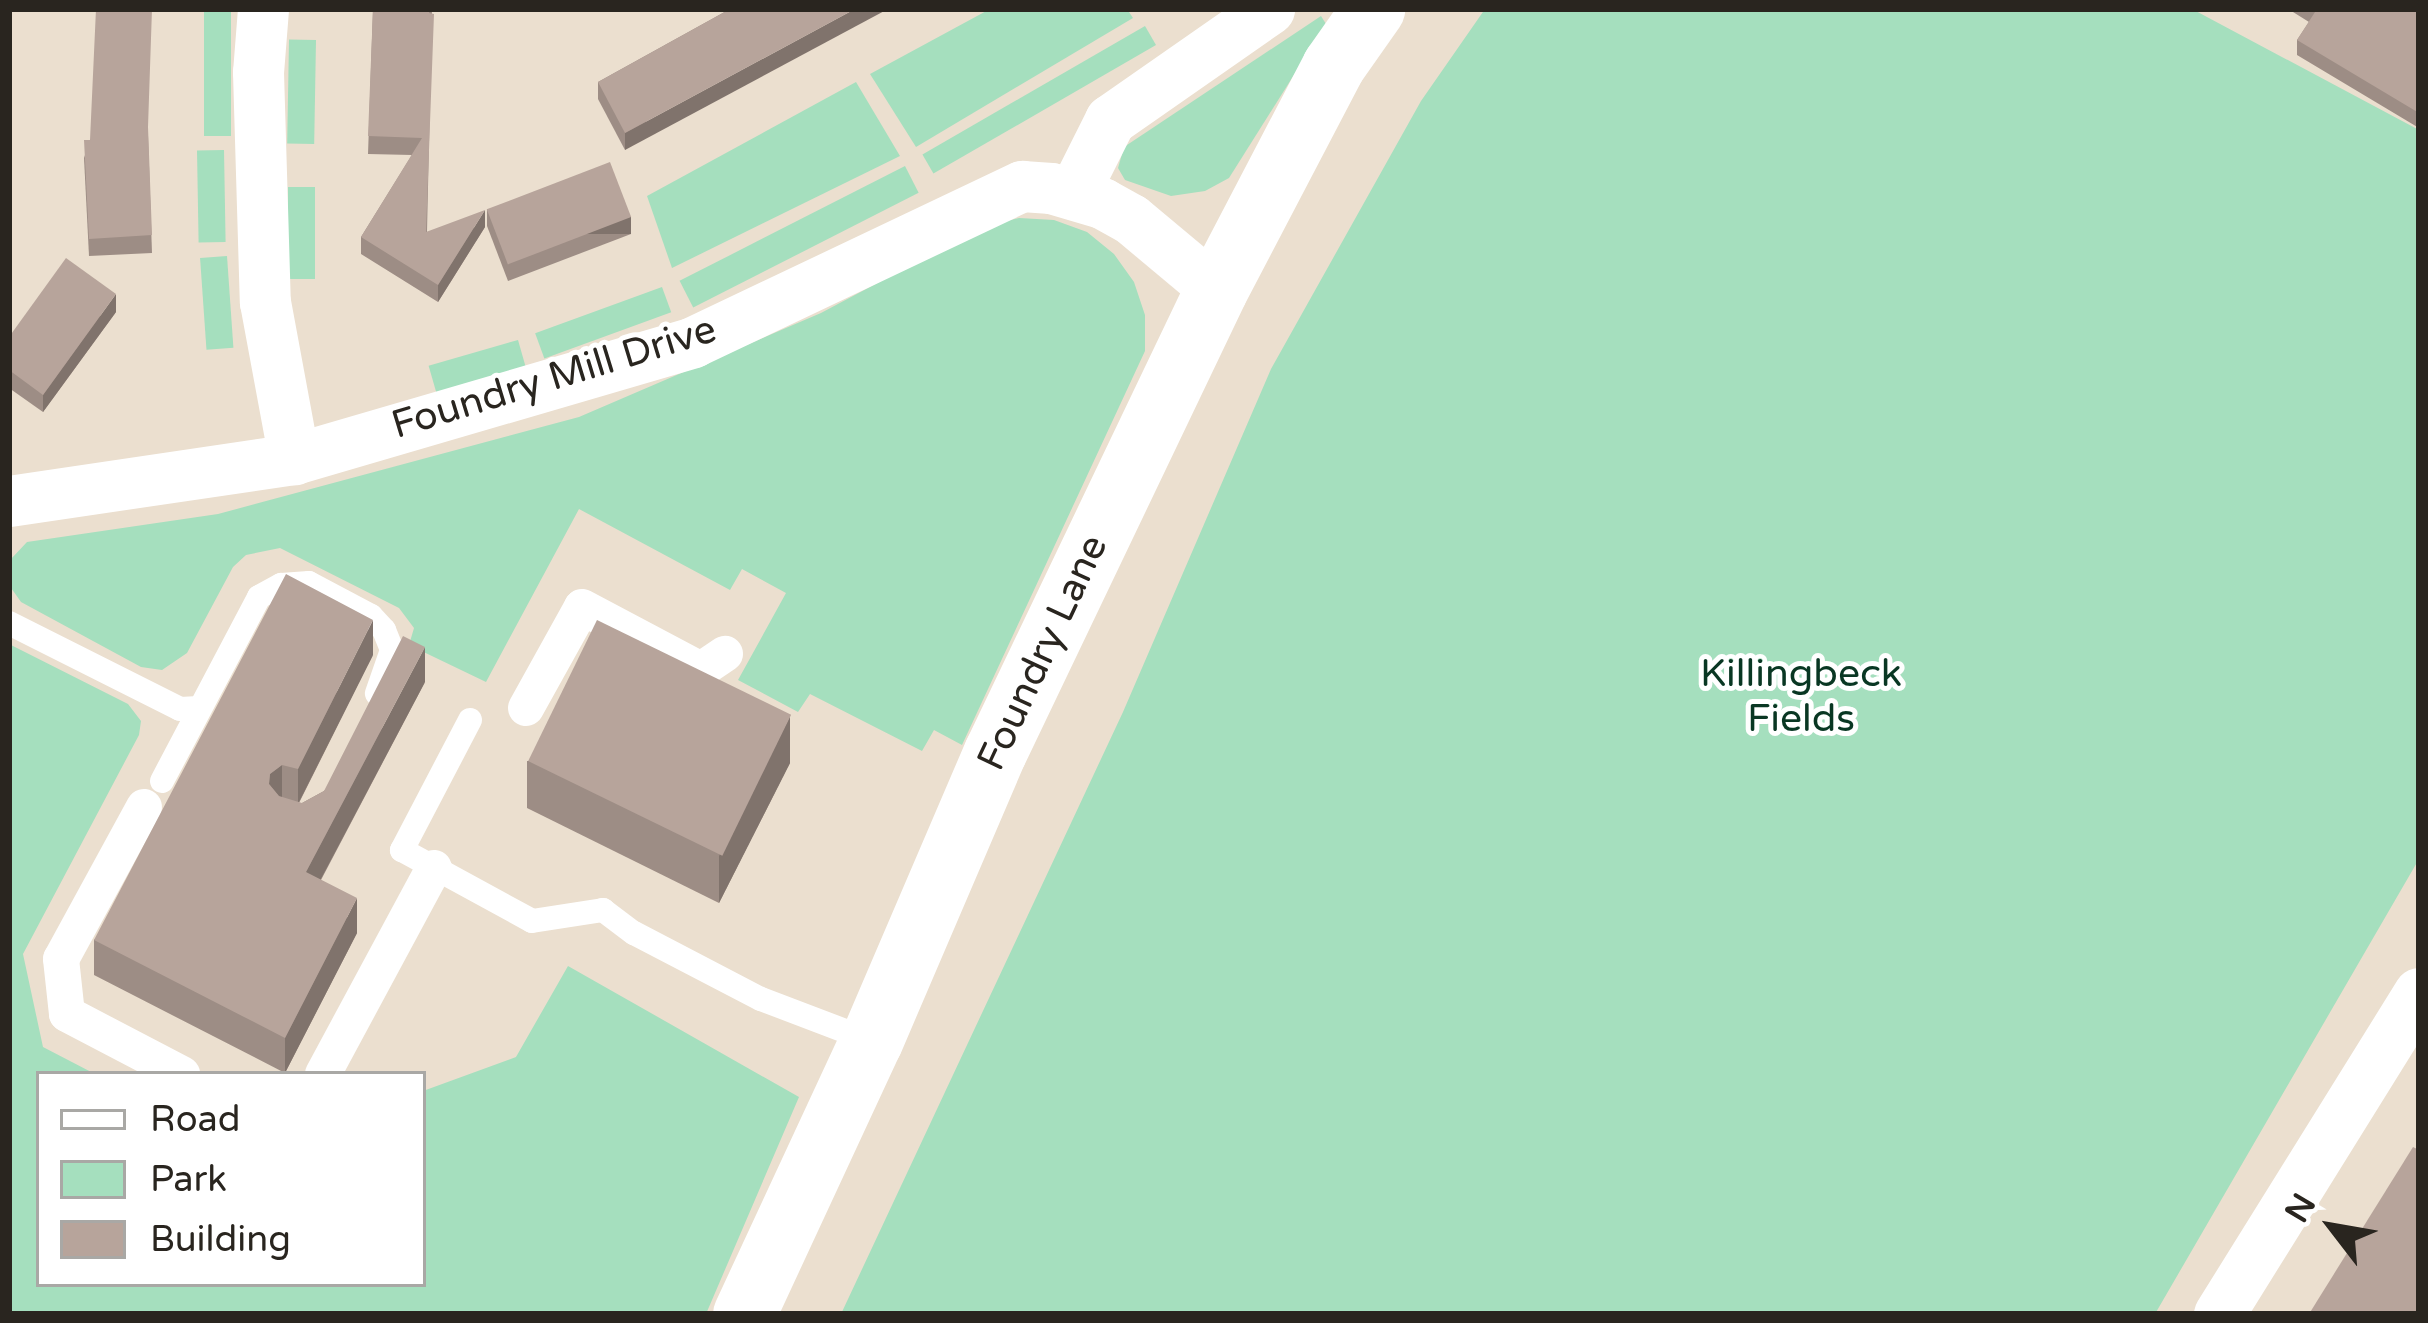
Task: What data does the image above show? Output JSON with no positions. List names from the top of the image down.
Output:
{
  "streets": {
    "street": ["Foundry Mill Drive", "Foundry Lane"]
  },
  "crossings": [
    ["Foundry Mill Drive", "Foundry Lane"]
  ],
  "parks": ["Killingbeck Fields"],
  "legend": ["Road", "Park", "Building"],
  "north": "top left"
}
